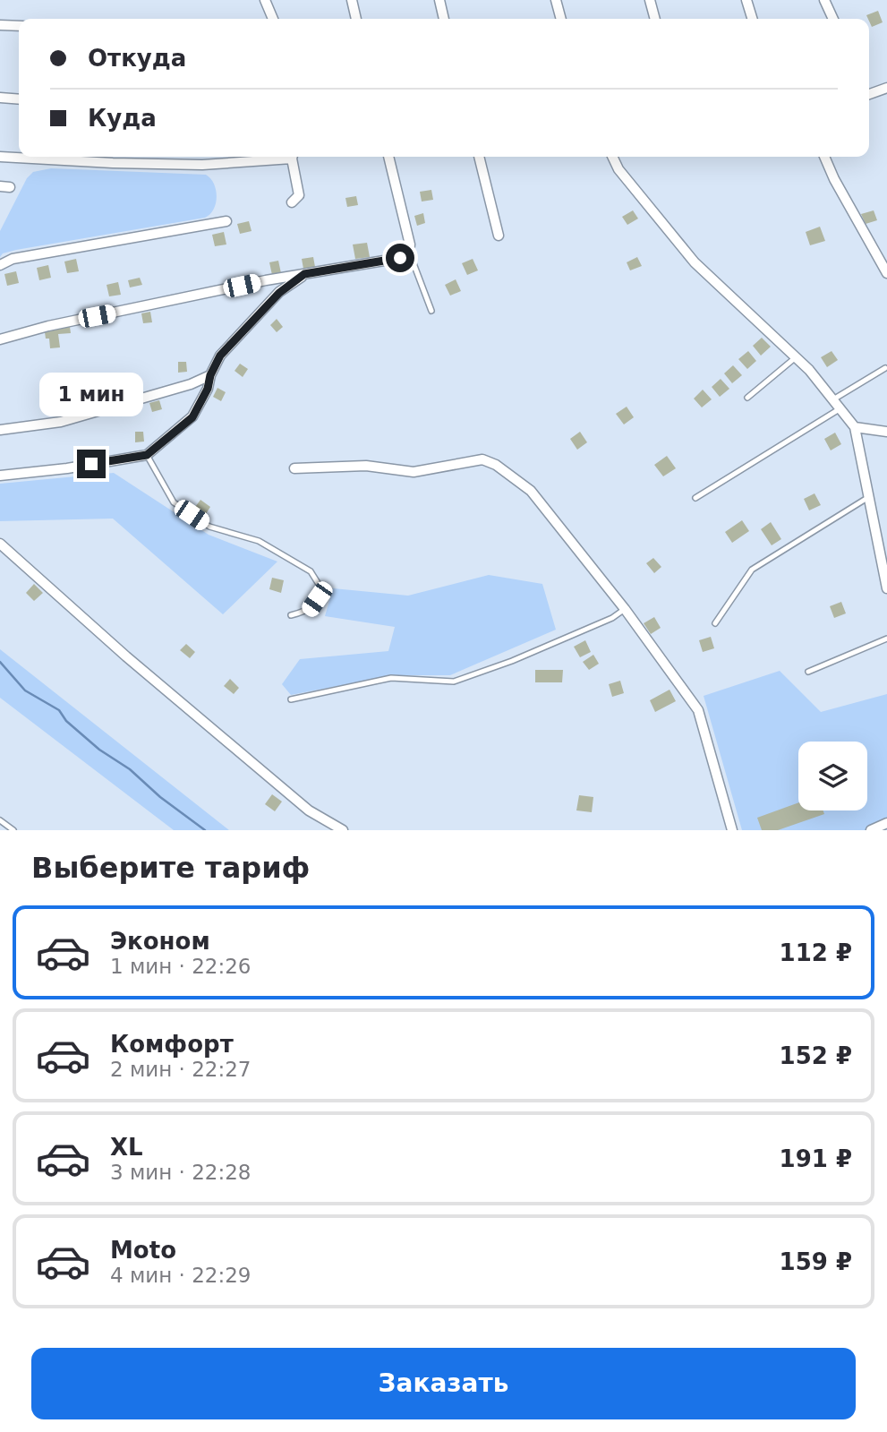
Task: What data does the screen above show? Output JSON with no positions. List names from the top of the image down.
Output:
{
  "page": {
    "banner": ["Откуда", "Куда"],
    "bubble": "1 мин",
    "heading": "Выберите тариф",
    "list": [
      {
        "name": "Эконом",
        "note": "1 мин · 22:26",
        "value": "112 ₽"
      },
      {
        "name": "Комфорт",
        "note": "2 мин · 22:27",
        "value": "152 ₽"
      },
      {
        "name": "XL",
        "note": "3 мин · 22:28",
        "value": "191 ₽"
      },
      {
        "name": "Moto",
        "note": "4 мин · 22:29",
        "value": "159 ₽"
      }
    ],
    "buttons": "Заказать"
  }
}
